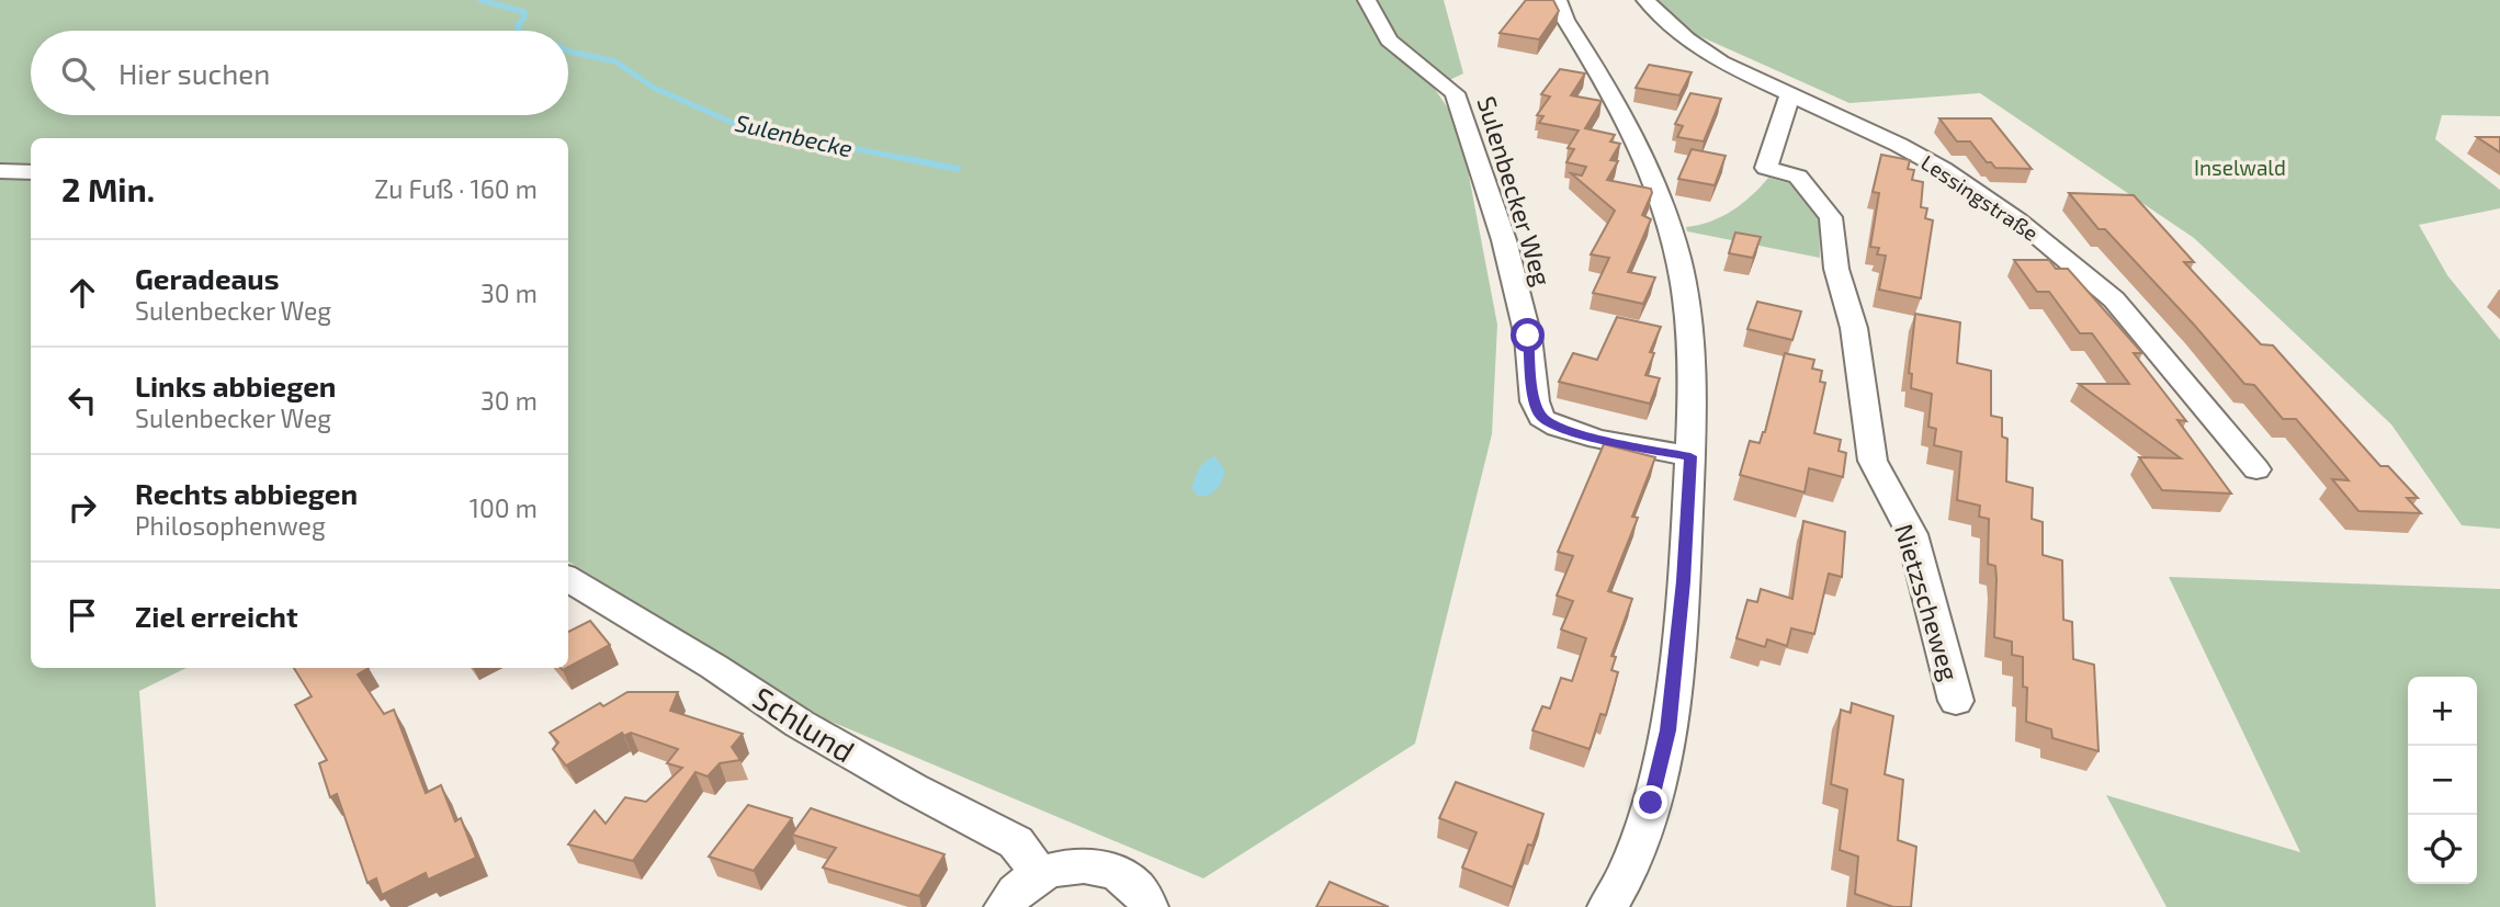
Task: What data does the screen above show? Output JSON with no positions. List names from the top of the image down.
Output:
{
  "streets": {
    "street": [
      "Sulenbecker Weg",
      "Lessingstraße",
      "Nietzscheweg",
      "Schlund"
    ]
  },
  "crossings": [
    ["Lessingstraße", "Nietzscheweg"]
  ],
  "water": ["Sulenbecke"],
  "parks": ["Inselwald"],
  "page": {
    "search": "Hier suchen",
    "heading": ["2 Min.", "Zu Fuß · 160 m"],
    "list": [
      ["Geradeaus", "Sulenbecker Weg", "30 m"],
      ["Links abbiegen", "Sulenbecker Weg", "30 m"],
      ["Rechts abbiegen", "Philosophenweg", "100 m"],
      "Ziel erreicht"
    ],
    "map_buttons": ["+", "−"]
  }
}
